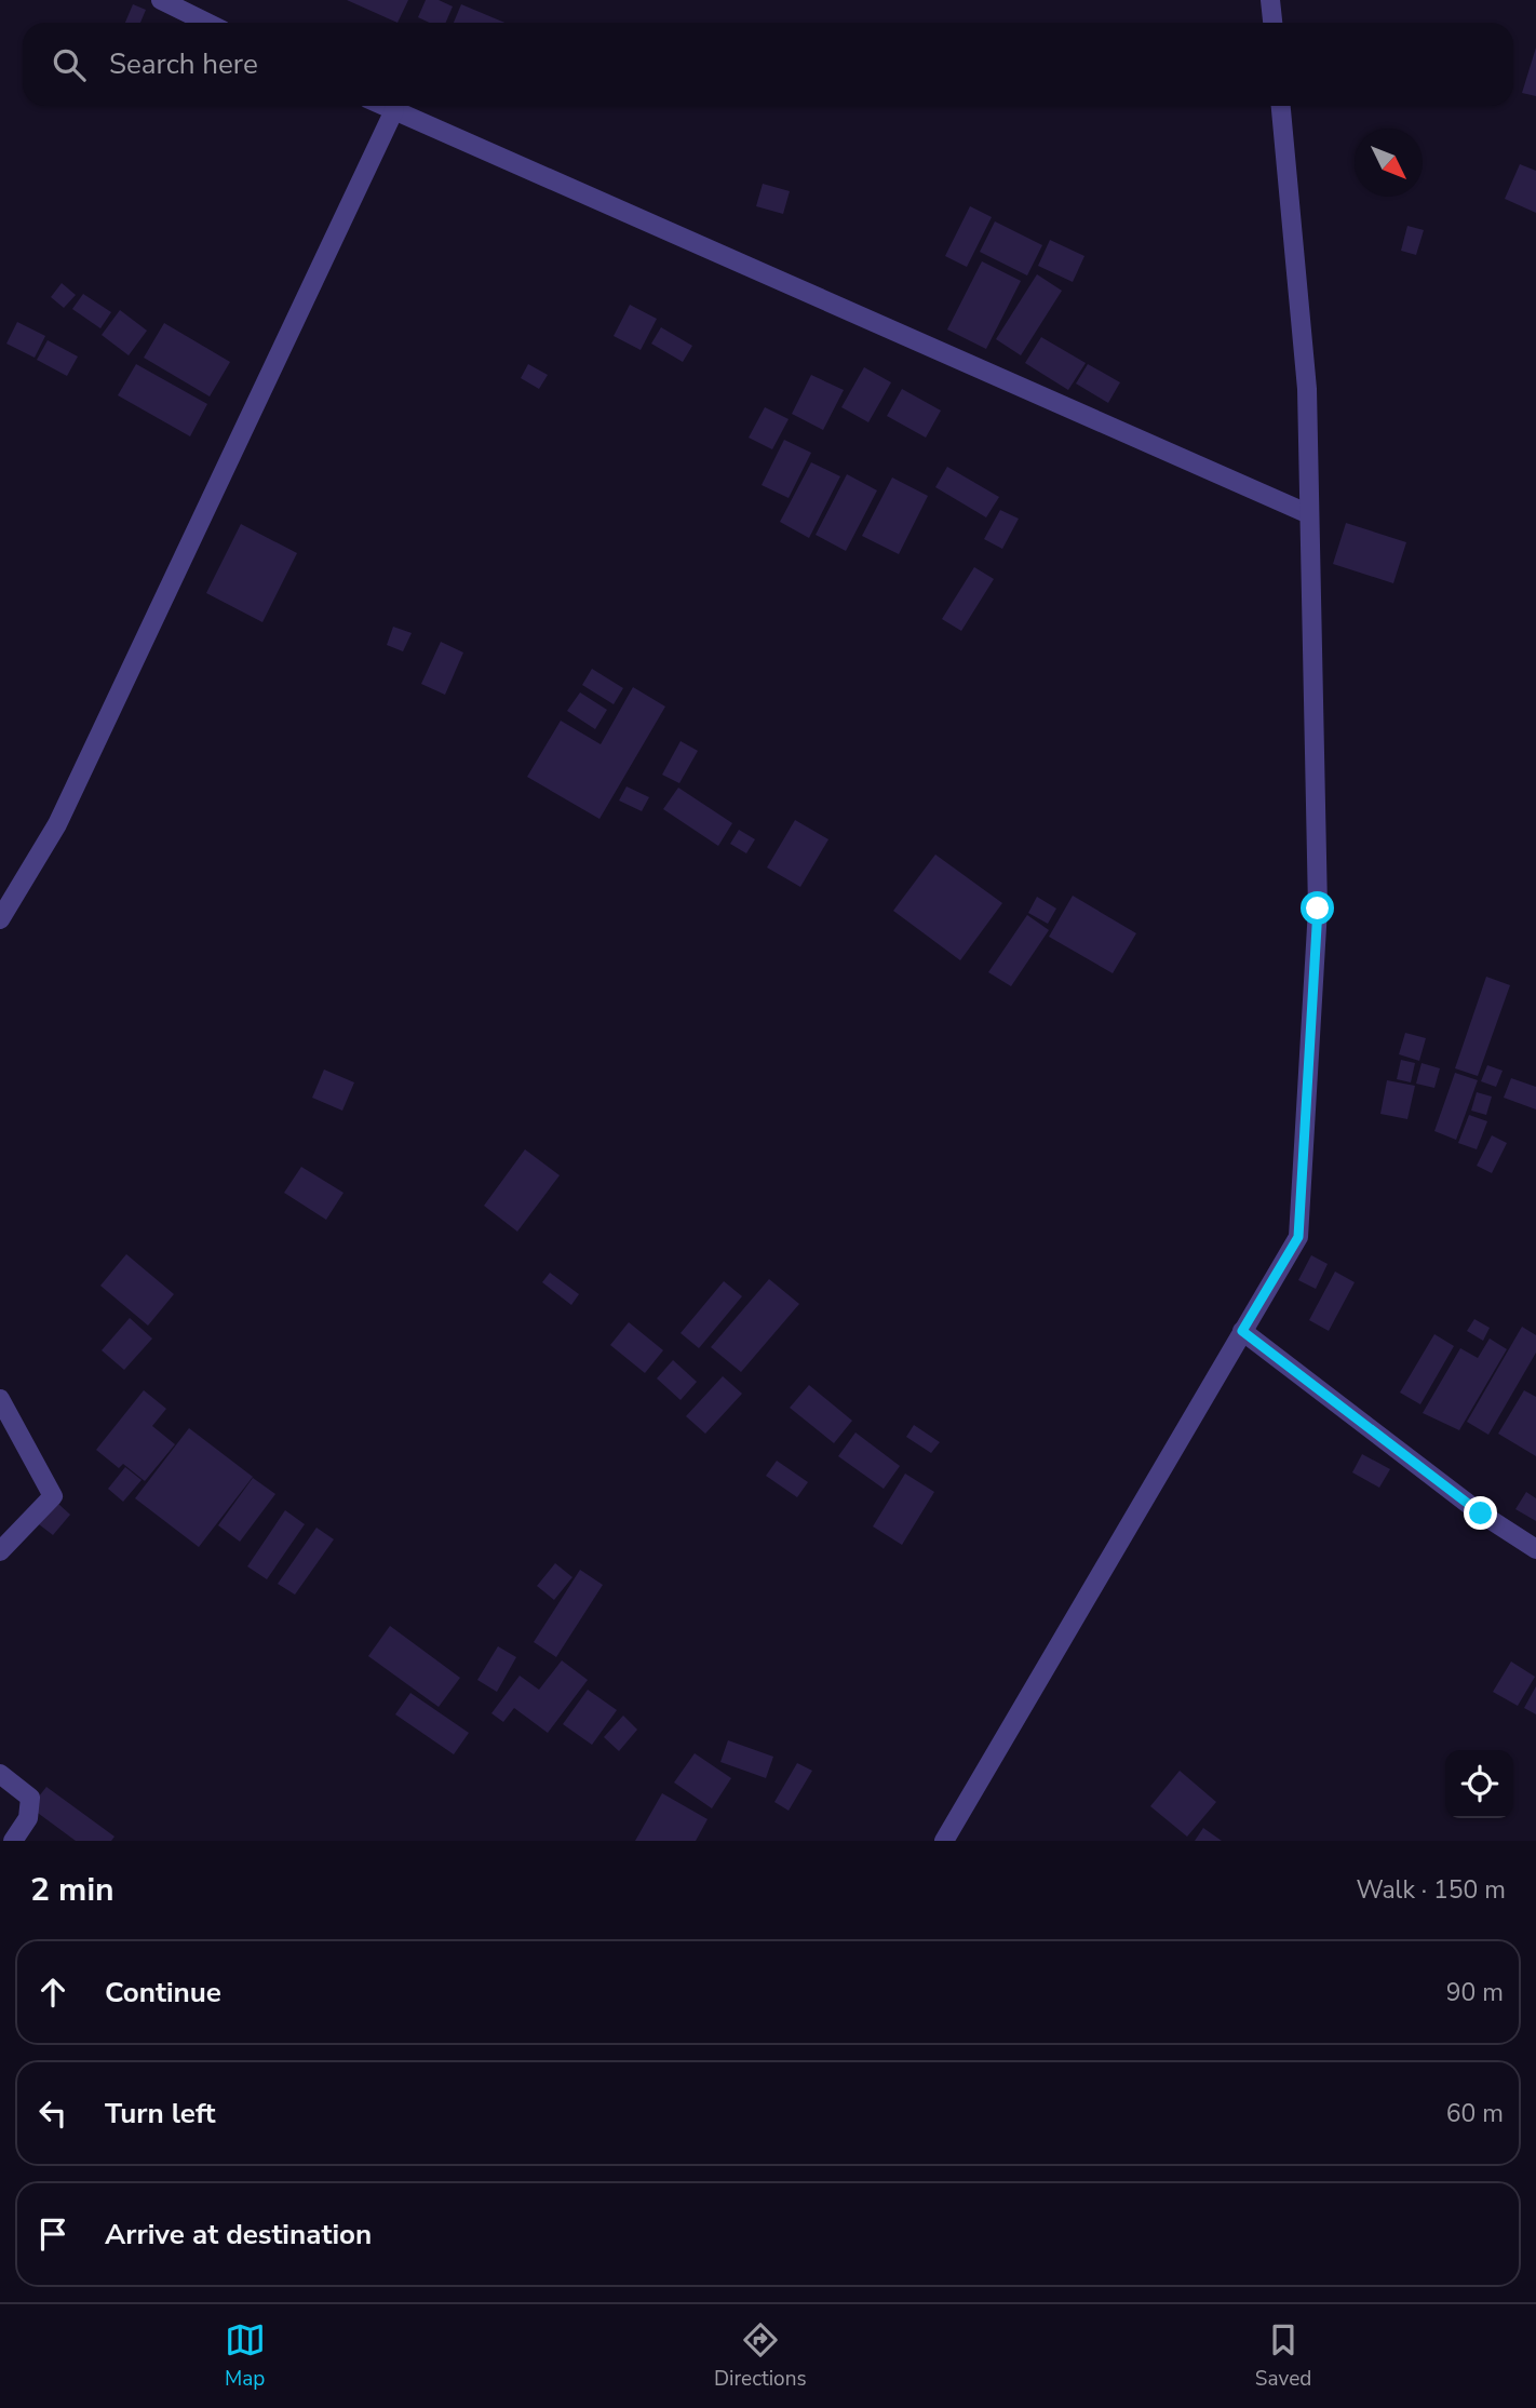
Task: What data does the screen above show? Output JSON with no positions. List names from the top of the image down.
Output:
{
  "north": "bottom right",
  "page": {
    "search": "Search here",
    "heading": ["2 min", "Walk · 150 m"],
    "list": [
      ["Continue", "90 m"],
      ["Turn left", "60 m"],
      "Arrive at destination"
    ],
    "nav": ["Map", "Directions", "Saved"]
  }
}
